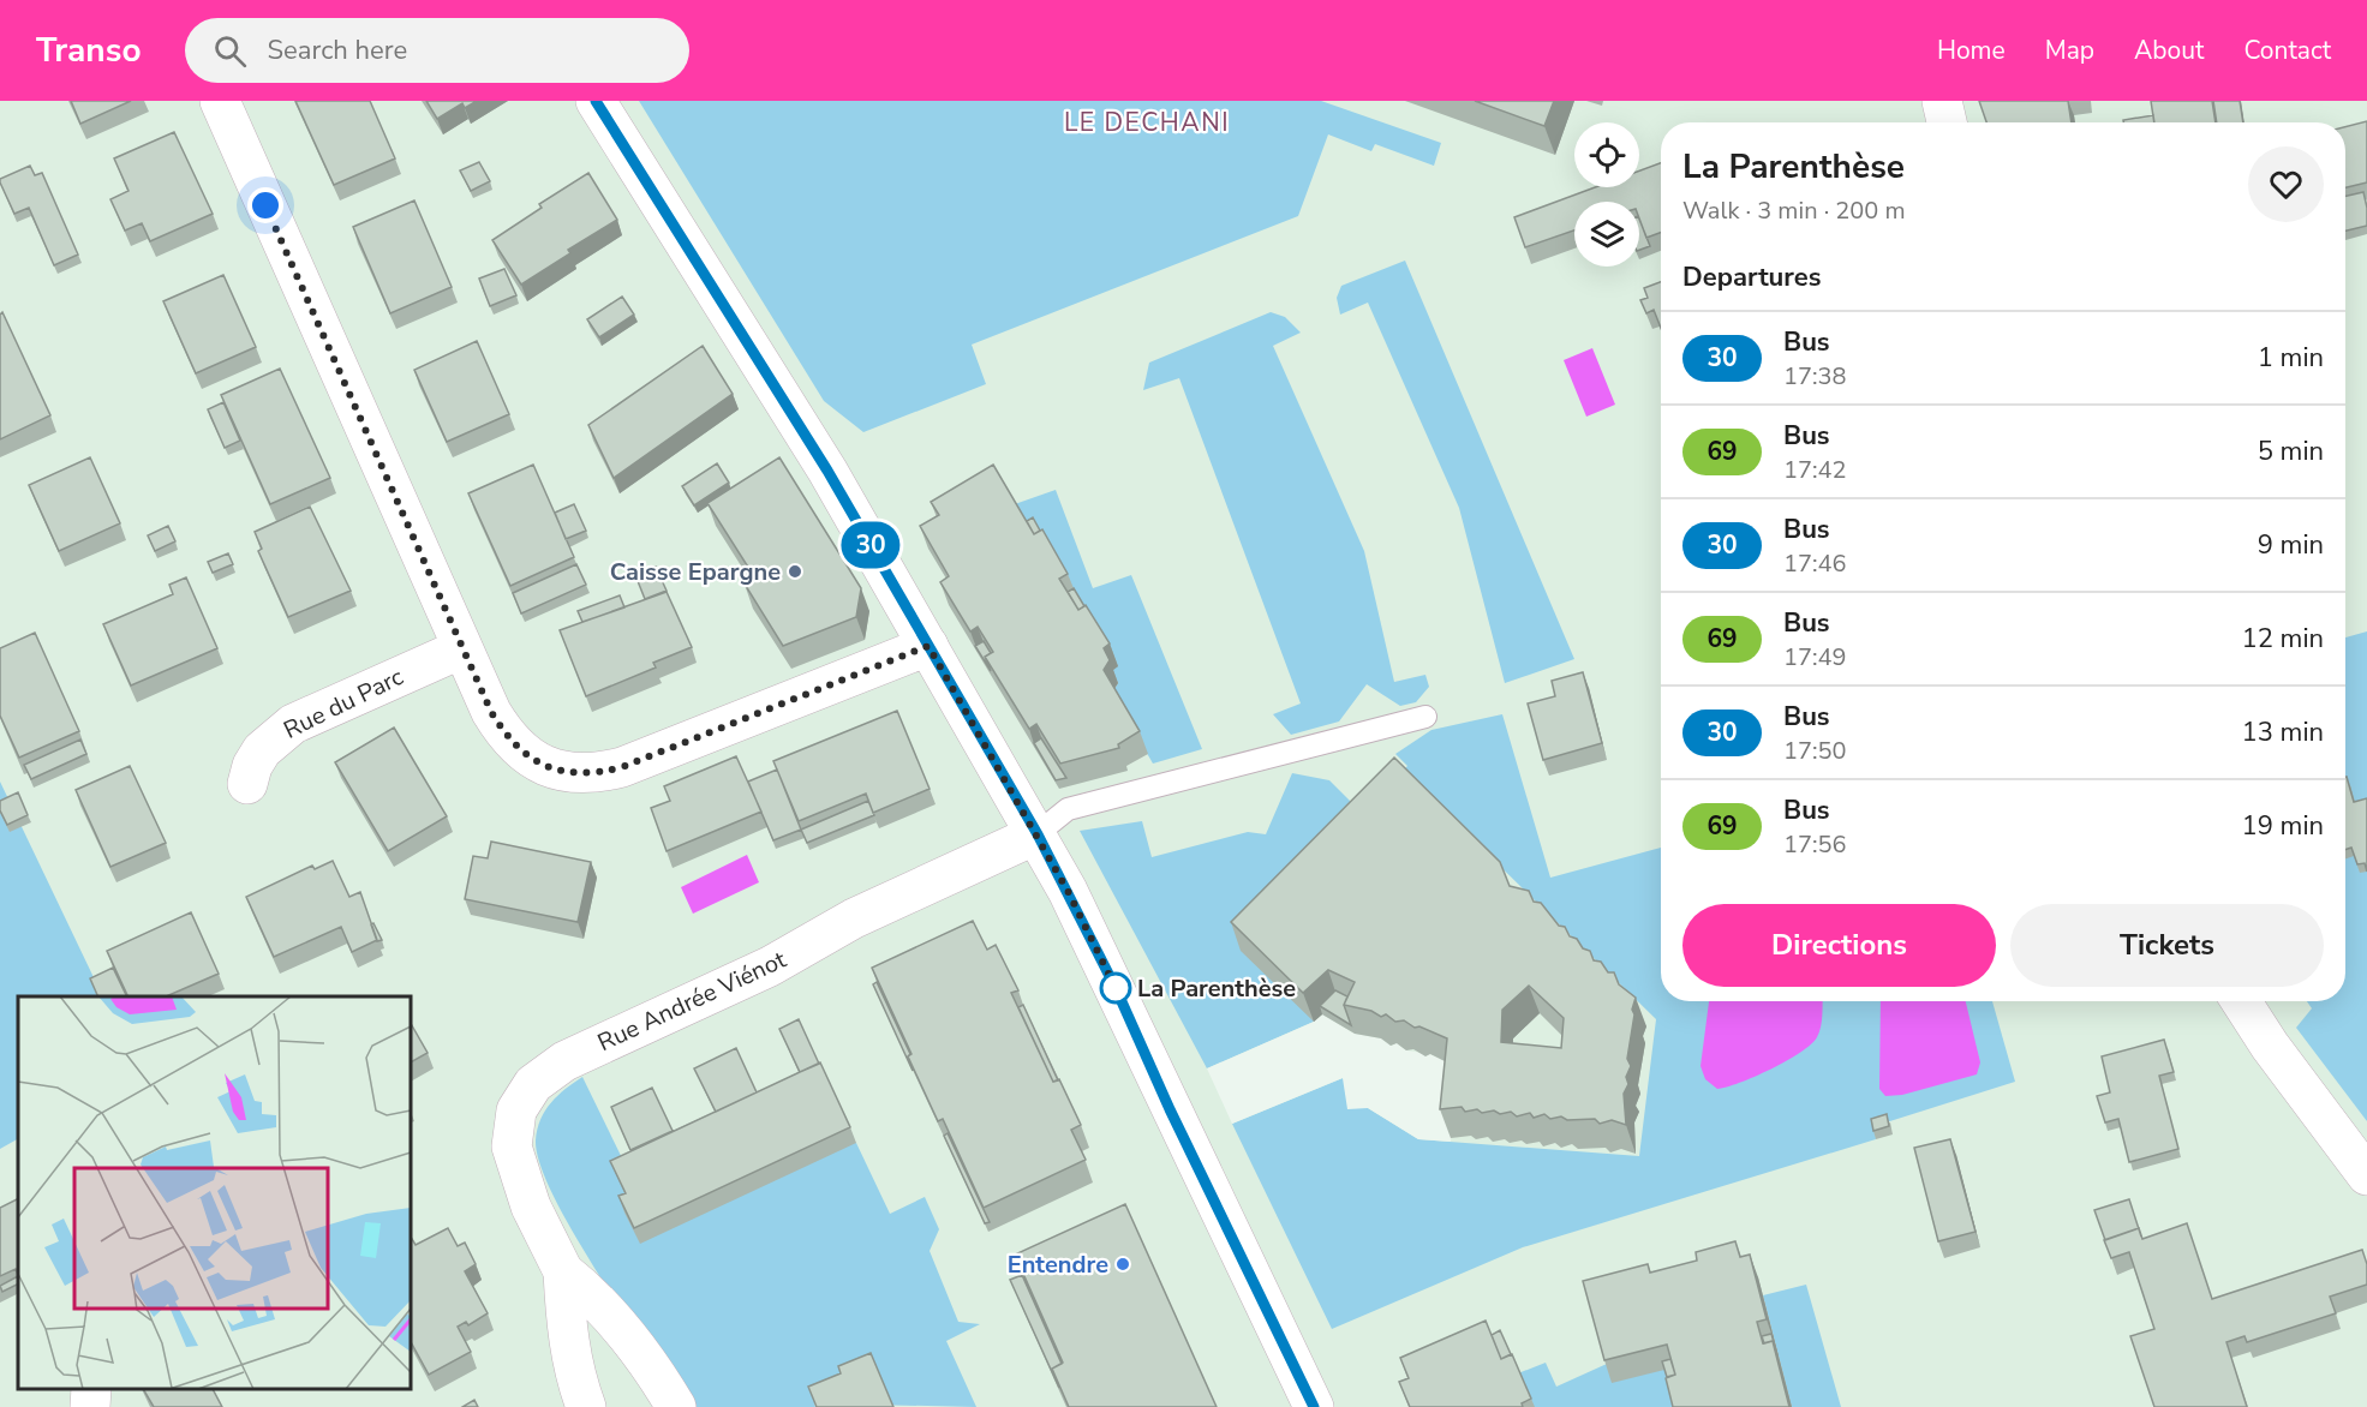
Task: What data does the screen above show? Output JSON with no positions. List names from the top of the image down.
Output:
{
  "streets": {
    "street": ["Rue du Parc", "Rue Andrée Viénot"]
  },
  "districts": ["LE DECHANI"],
  "places": ["Caisse Epargne", "La Parenthèse", "Entendre"],
  "lines": ["bus line 30"],
  "page": {
    "header": "Transo",
    "search": "Search here",
    "nav": [
      "Home",
      "Map",
      "About",
      "Contact"
    ],
    "on_map": "30",
    "heading": [
      ["La Parenthèse", "Walk · 3 min · 200 m"],
      "Departures"
    ],
    "list": [
      {
        "mark": "30",
        "name": "Bus",
        "note": "17:38",
        "value": "1 min"
      },
      {
        "mark": "69",
        "name": "Bus",
        "note": "17:42",
        "value": "5 min"
      },
      {
        "mark": "30",
        "name": "Bus",
        "note": "17:46",
        "value": "9 min"
      },
      {
        "mark": "69",
        "name": "Bus",
        "note": "17:49",
        "value": "12 min"
      },
      {
        "mark": "30",
        "name": "Bus",
        "note": "17:50",
        "value": "13 min"
      },
      {
        "mark": "69",
        "name": "Bus",
        "note": "17:56",
        "value": "19 min"
      }
    ],
    "buttons": ["Directions", "Tickets"]
  }
}
